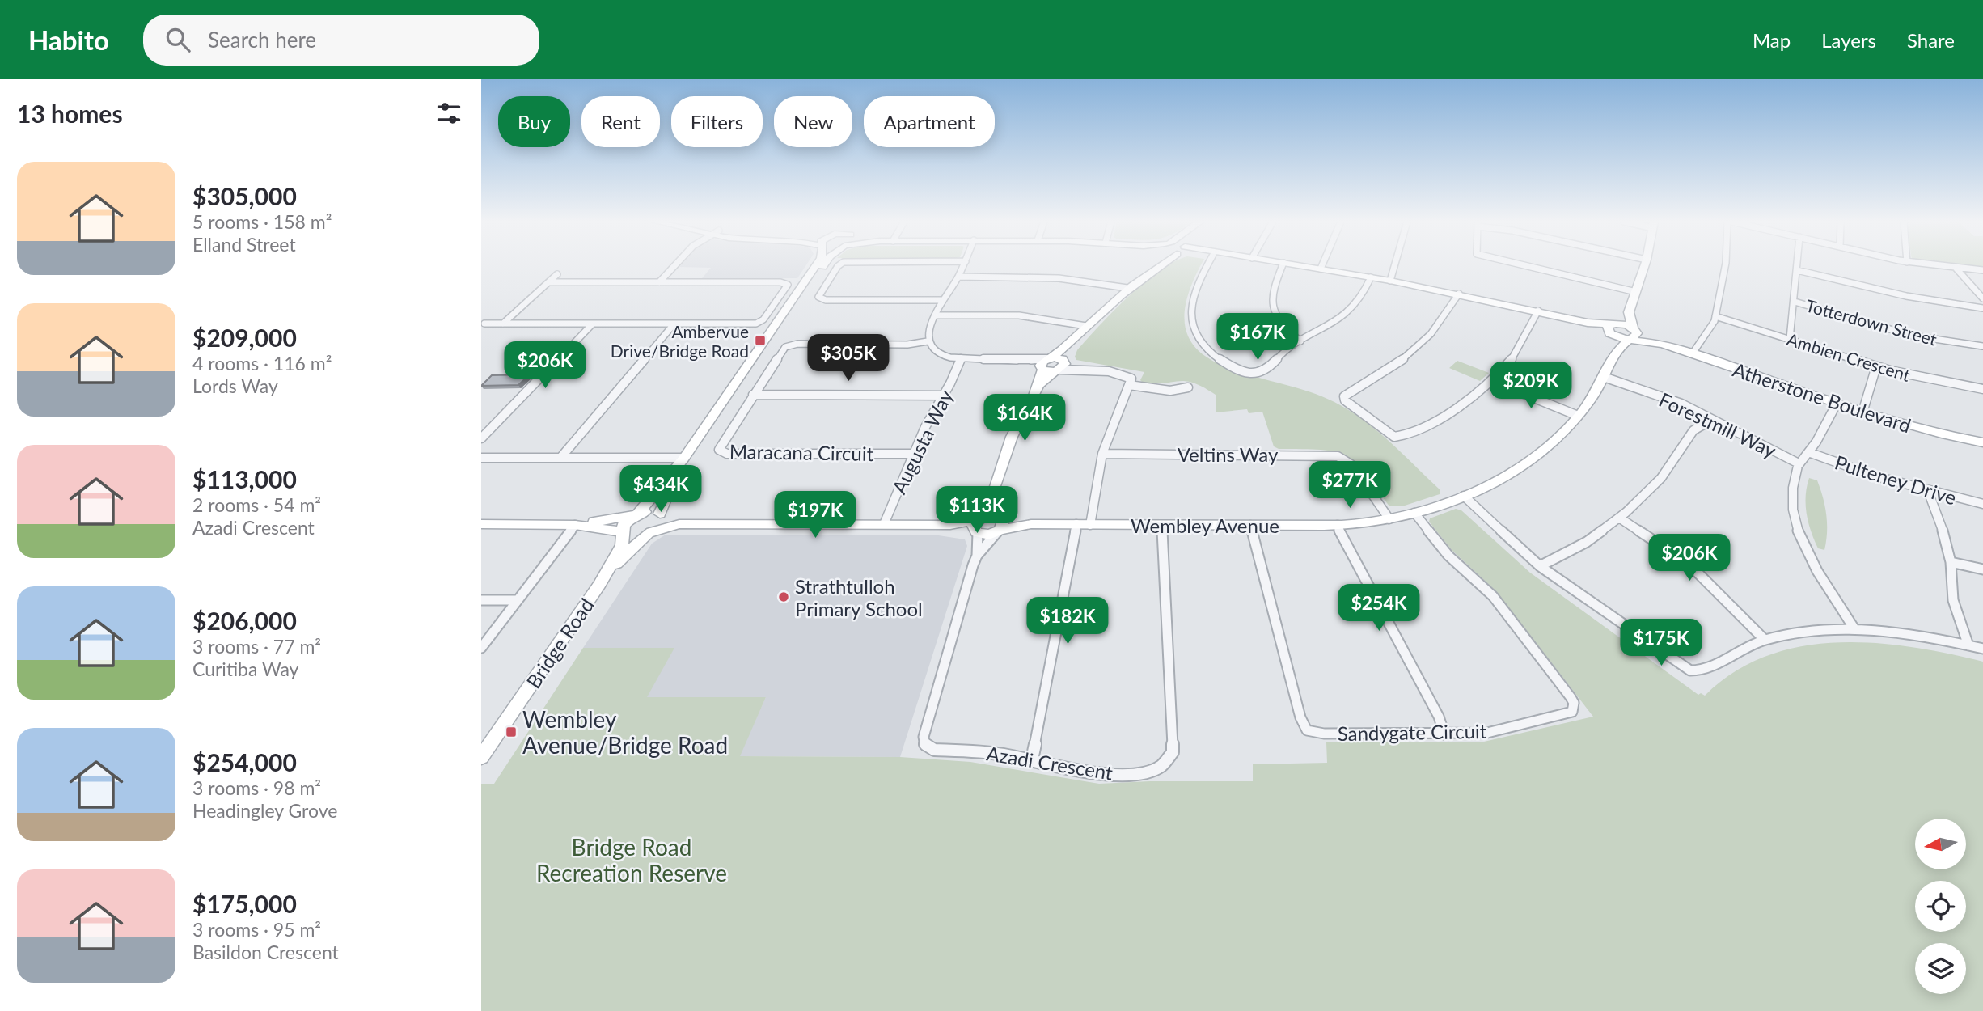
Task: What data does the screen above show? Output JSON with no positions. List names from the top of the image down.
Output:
{
  "streets": {
    "street": [
      "Totterdown Street",
      "Ambien Crescent",
      "Atherstone Boulevard",
      "Forestmill Way",
      "Augusta Way",
      "Maracana Circuit",
      "Veltins Way",
      "Pulteney Drive",
      "Wembley Avenue",
      "Bridge Road",
      "Sandygate Circuit",
      "Azadi Crescent"
    ]
  },
  "crossings": [
    ["Forestmill Way", "Wembley Avenue"],
    ["Augusta Way", "Maracana Circuit"],
    ["Veltins Way", "Wembley Avenue"],
    ["Wembley Avenue", "Sandygate Circuit"],
    ["Wembley Avenue", "Azadi Crescent"]
  ],
  "parks": ["Bridge Road Recreation Reserve"],
  "places": {
    "transit": ["Ambervue Drive/Bridge Road", "Wembley Avenue/Bridge Road"],
    "other": ["Strathtulloh Primary School"]
  },
  "north": "left",
  "page": {
    "header": "Habito",
    "search": "Search here",
    "nav": ["Map", "Layers", "Share"],
    "heading": "13 homes",
    "chip": [
      "Buy",
      "Rent",
      "Filters",
      "New",
      "Apartment"
    ],
    "list": [
      {
        "name": "$305,000",
        "note": "5 rooms · 158 m² · Elland Street"
      },
      {
        "name": "$209,000",
        "note": "4 rooms · 116 m² · Lords Way"
      },
      {
        "name": "$113,000",
        "note": "2 rooms · 54 m² · Azadi Crescent"
      },
      {
        "name": "$206,000",
        "note": "3 rooms · 77 m² · Curitiba Way"
      },
      {
        "name": "$254,000",
        "note": "3 rooms · 98 m² · Headingley Grove"
      },
      {
        "name": "$175,000",
        "note": "3 rooms · 95 m² · Basildon Crescent"
      }
    ],
    "price": [
      "$167K",
      "$305K",
      "$206K",
      "$209K",
      "$164K",
      "$277K",
      "$434K",
      "$113K",
      "$197K",
      "$206K",
      "$254K",
      "$182K",
      "$175K"
    ]
  }
}
